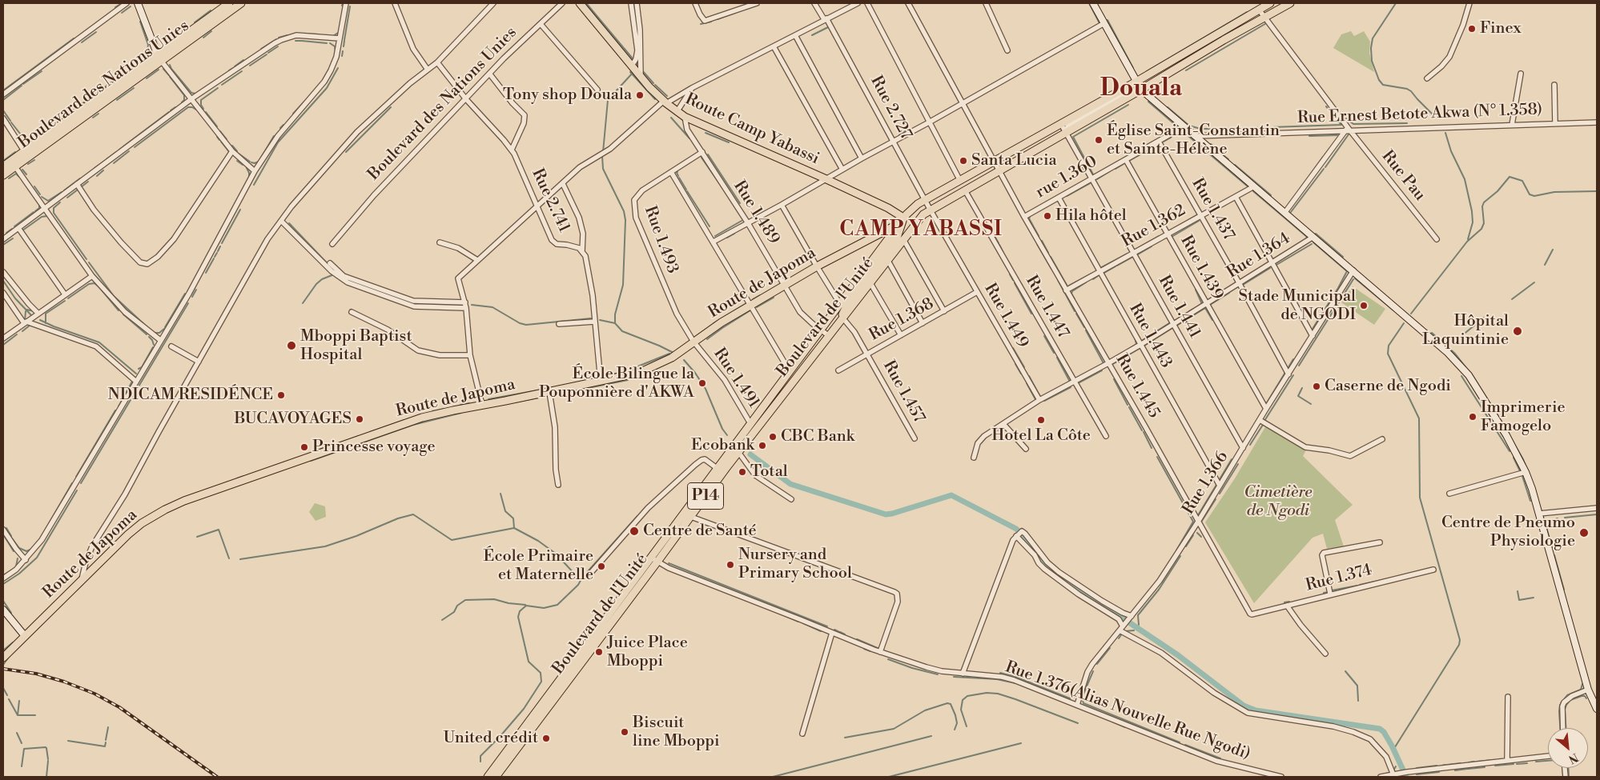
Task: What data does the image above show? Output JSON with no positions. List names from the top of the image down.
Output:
{
  "streets": {
    "main road": [
      "Boulevard des Nations Unies",
      "Route Camp Yabassi",
      "Route de Japoma",
      "Boulevard de l'Unité",
      "P14"
    ],
    "street": [
      "Rue 2.727",
      "Rue Ernest Betote Akwa (N° 1.358)",
      "Rue Pau",
      "rue 1.360",
      "Rue 2.741",
      "Rue 1.437",
      "Rue 1.489",
      "Rue 1.362",
      "Rue 1.493",
      "Rue 1.364",
      "Rue 1.439",
      "Rue 1.447",
      "Rue 1.441",
      "Rue 1.449",
      "Rue 1.368",
      "Rue 1.443",
      "Rue 1.491",
      "Rue 1.445",
      "Rue 1.457",
      "Rue 1.366",
      "Rue 1.374",
      "Rue 1.376(Alias Nouvelle Rue Ngodi)"
    ]
  },
  "crossings": [
    ["Boulevard des Nations Unies", "Rue 2.741"],
    ["Rue 2.727", "Rue 1.449"],
    ["Rue 2.727", "Boulevard de l'Unité"],
    ["Rue Ernest Betote Akwa (N° 1.358)", "Rue Pau"],
    ["Route Camp Yabassi", "Rue 1.489"],
    ["Route Camp Yabassi", "Boulevard de l'Unité"],
    ["Rue Pau", "Boulevard de l'Unité"],
    ["rue 1.360", "Rue 1.437"],
    ["rue 1.360", "Rue 1.439"],
    ["rue 1.360", "Rue 1.441"],
    ["rue 1.360", "Rue 1.443"],
    ["rue 1.360", "Rue 1.445"],
    ["Rue 1.437", "Rue 1.362"],
    ["Rue 1.437", "Rue 1.364"],
    ["Rue 1.437", "Rue 1.366"],
    ["Rue 1.489", "Rue 1.493"],
    ["Rue 1.489", "Route de Japoma"],
    ["Rue 1.489", "Boulevard de l'Unité"],
    ["Rue 1.362", "Rue 1.439"],
    ["Rue 1.362", "Rue 1.441"],
    ["Rue 1.362", "Rue 1.443"],
    ["Rue 1.362", "Rue 1.445"],
    ["Rue 1.493", "Route de Japoma"],
    ["Rue 1.493", "Rue 1.491"],
    ["Rue 1.364", "Rue 1.439"],
    ["Rue 1.364", "Rue 1.447"],
    ["Rue 1.364", "Rue 1.441"],
    ["Rue 1.364", "Rue 1.443"],
    ["Rue 1.364", "Rue 1.445"],
    ["Rue 1.439", "Rue 1.366"],
    ["Route de Japoma", "Boulevard de l'Unité"],
    ["Route de Japoma", "Rue 1.491"],
    ["Rue 1.447", "Boulevard de l'Unité"],
    ["Rue 1.441", "Boulevard de l'Unité"],
    ["Rue 1.441", "Rue 1.366"],
    ["Rue 1.449", "Boulevard de l'Unité"],
    ["Rue 1.449", "Rue 1.368"],
    ["Boulevard de l'Unité", "Rue 1.491"],
    ["Boulevard de l'Unité", "Rue 1.445"],
    ["Boulevard de l'Unité", "Rue 1.457"],
    ["Boulevard de l'Unité", "Rue 1.376(Alias Nouvelle Rue Ngodi)"],
    ["Rue 1.368", "Rue 1.457"],
    ["Rue 1.443", "Rue 1.366"],
    ["Rue 1.445", "Rue 1.366"],
    ["Rue 1.445", "Rue 1.374"],
    ["Rue 1.366", "Rue 1.376(Alias Nouvelle Rue Ngodi)"]
  ],
  "districts": ["Douala", "CAMP YABASSI"],
  "parks": ["Cimetière de Ngodi"],
  "places": [
    "Finex",
    "Tony shop Douala",
    "Église Saint-Constantin et Sainte-Hélène",
    "Santa Lucia",
    "Hila hôtel",
    "Stade Municipal de NGODI",
    "Hôpital Laquintinie",
    "Mboppi Baptist Hospital",
    "École Bilingue la Pouponnière d'AKWA",
    "Caserne de Ngodi",
    "NDICAM RESIDÉNCE",
    "Imprimerie Famogelo",
    "BUCAVOYAGES",
    "Hotel La Côte",
    "CBC Bank",
    "Ecobank",
    "Princesse voyage",
    "Total",
    "Centre de Santé",
    "Centre de Pneumo Physiologie",
    "Nursery and Primary School",
    "École Primaire et Maternelle",
    "Juice Place Mboppi",
    "Biscuit line Mboppi",
    "United crédit"
  ],
  "north": "bottom right"
}
